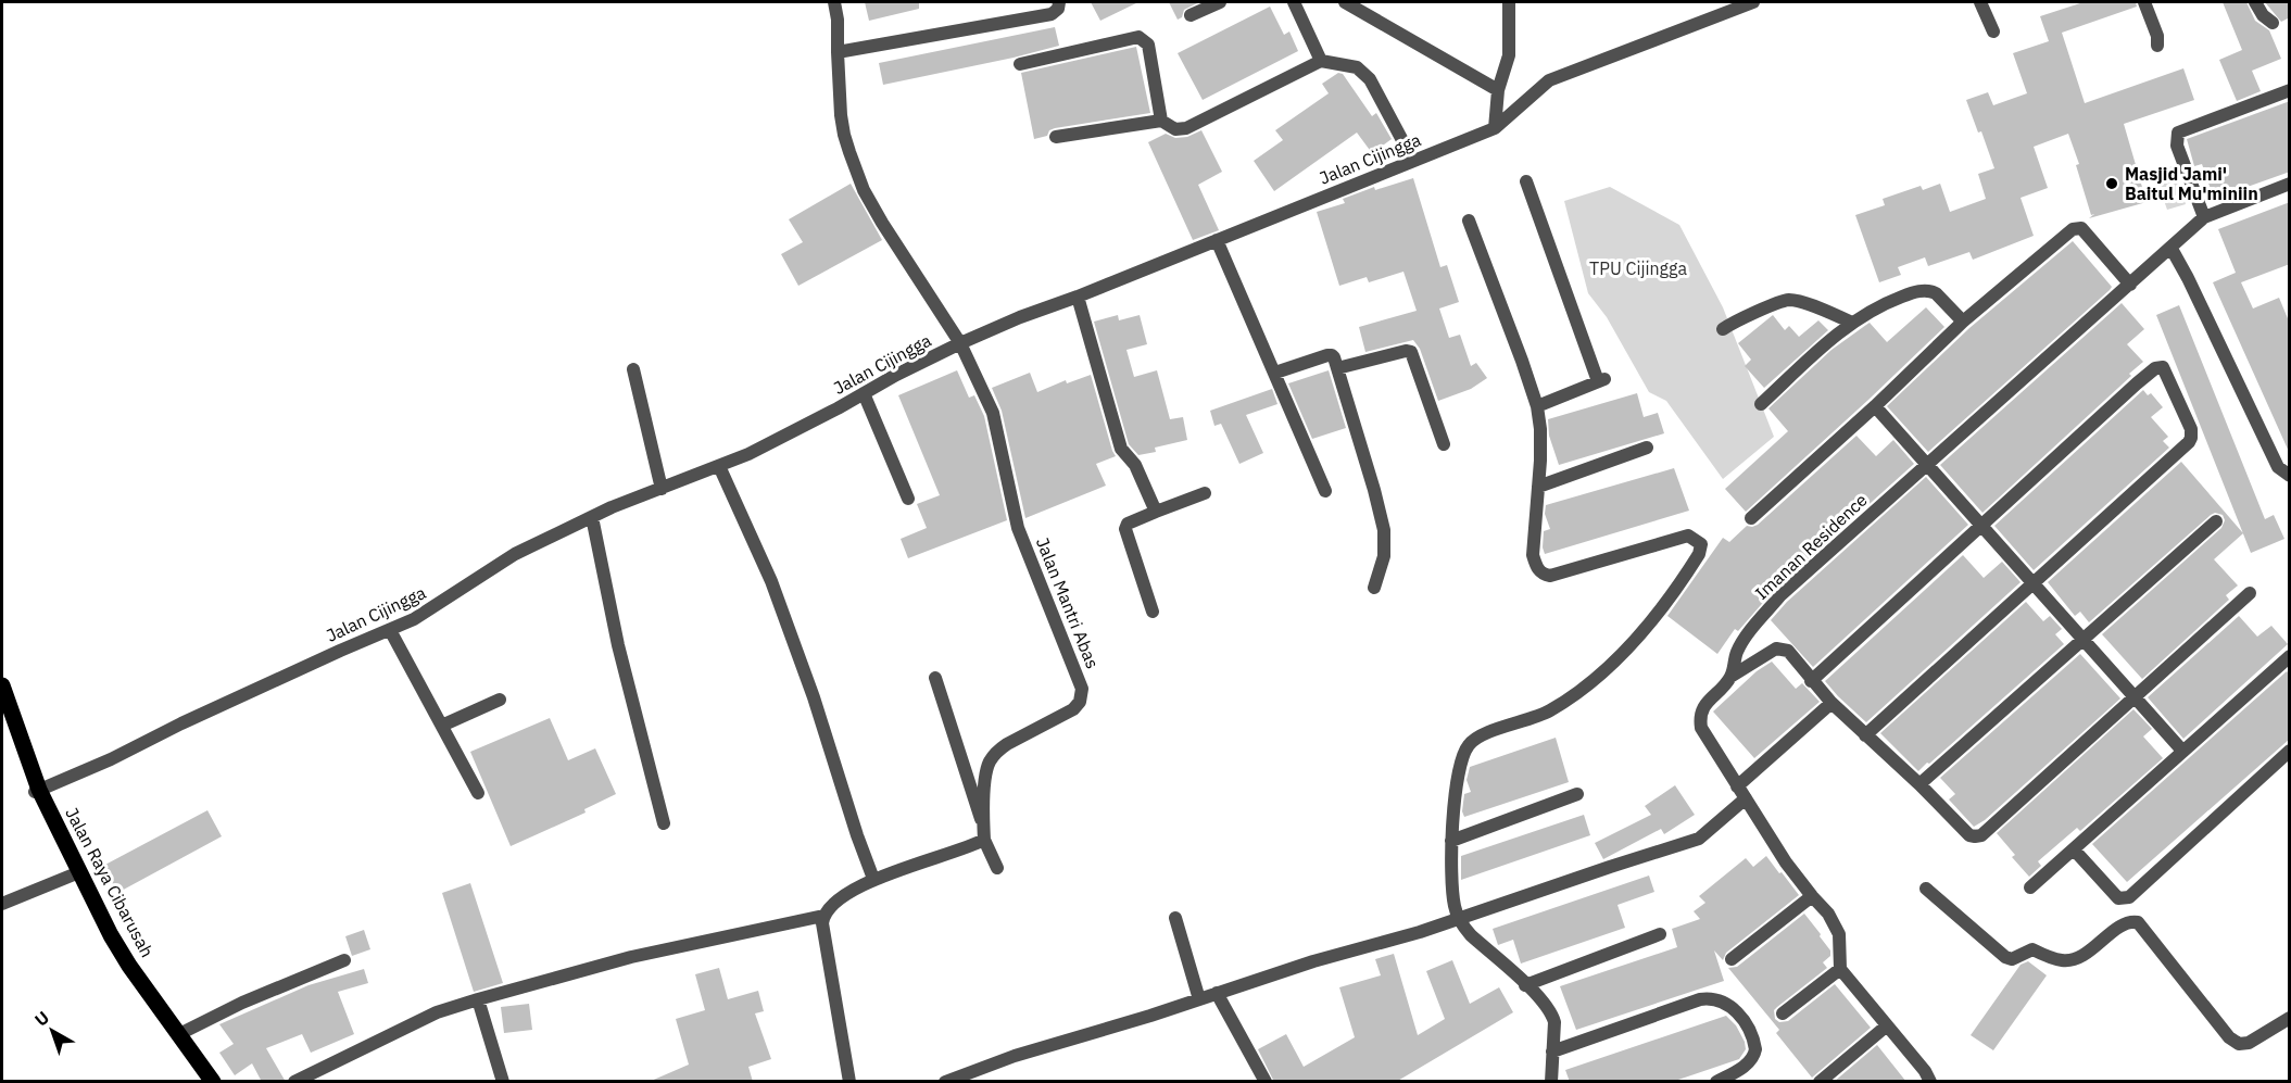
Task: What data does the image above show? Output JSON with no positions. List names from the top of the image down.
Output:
{
  "streets": {
    "main road": ["Jalan Raya Cibarusah"],
    "street": ["Jalan Cijingga", "Imanan Residence", "Jalan Mantri Abas"]
  },
  "crossings": [
    ["Jalan Cijingga", "Jalan Mantri Abas"],
    ["Jalan Cijingga", "Jalan Raya Cibarusah"]
  ],
  "parks": ["TPU Cijingga"],
  "places": ["Masjid Jami' Baitul Mu'miniin"],
  "north": "top left"
}
